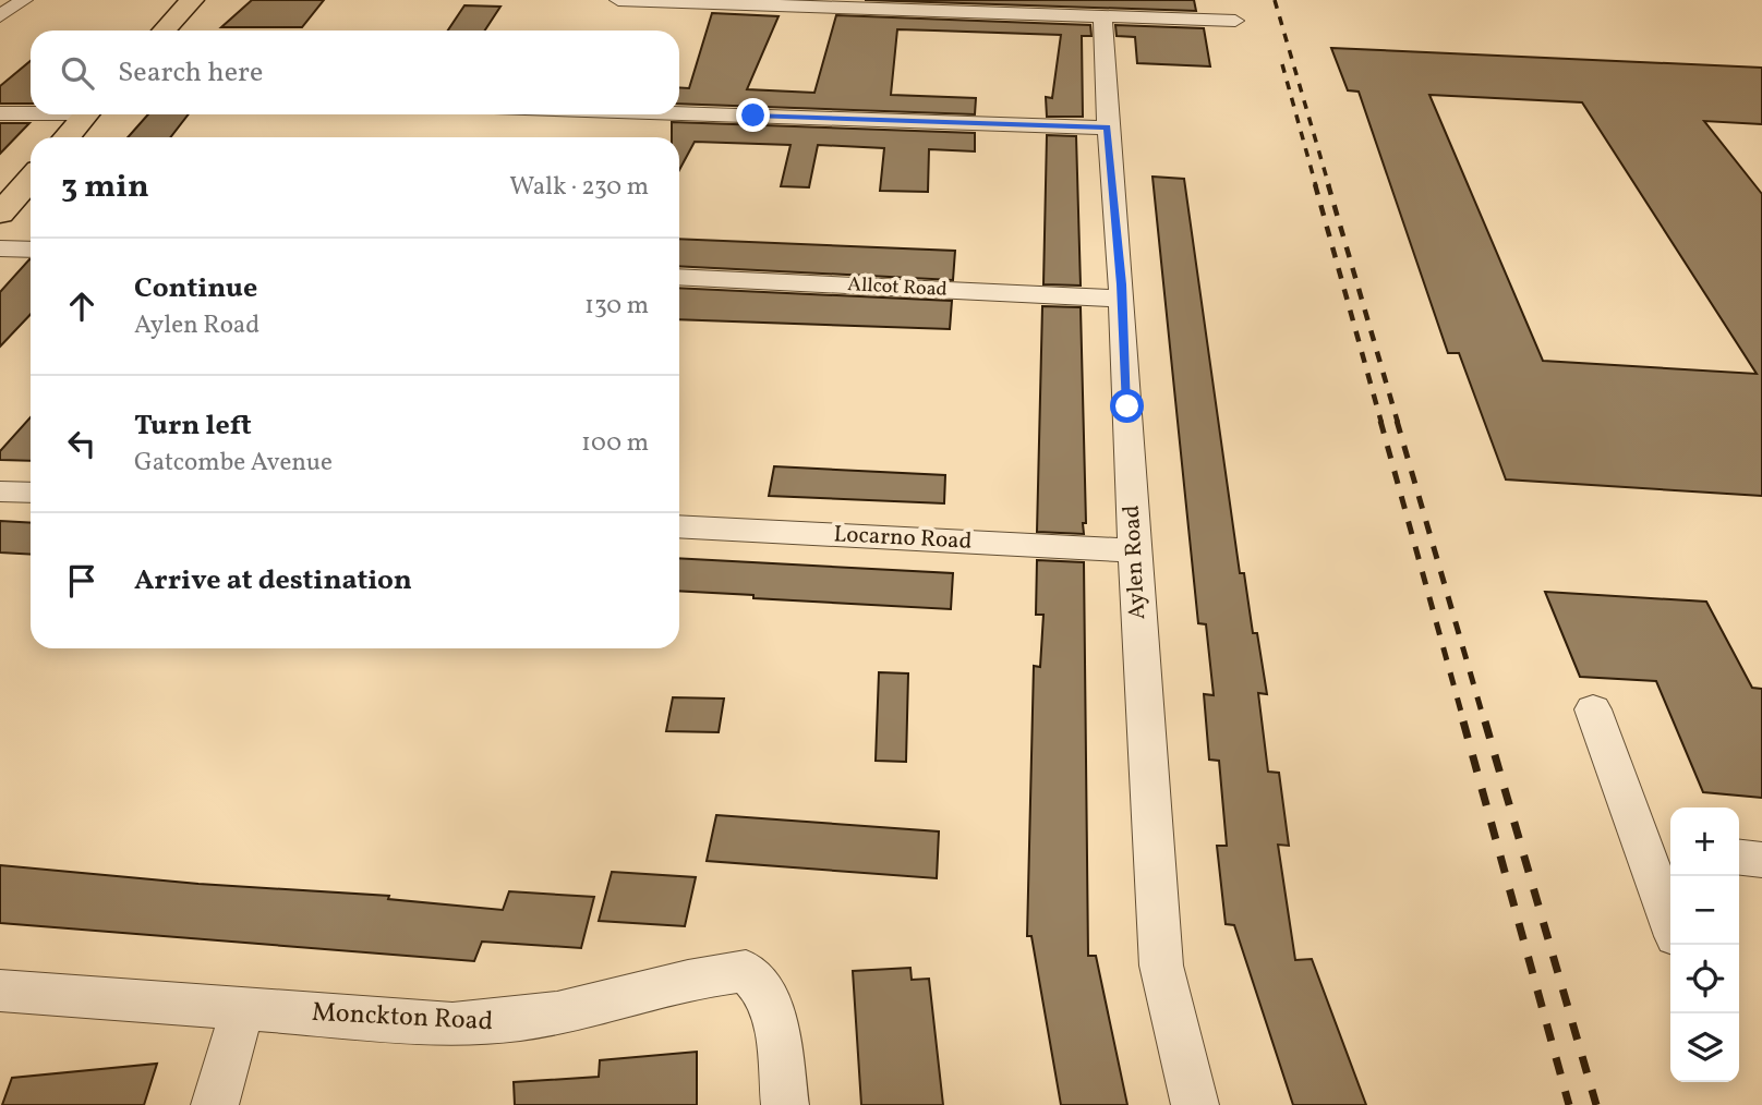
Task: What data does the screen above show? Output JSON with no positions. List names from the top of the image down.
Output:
{
  "streets": {
    "street": [
      "Allcot Road",
      "Locarno Road",
      "Aylen Road",
      "Monckton Road"
    ]
  },
  "crossings": [
    ["Allcot Road", "Aylen Road"],
    ["Locarno Road", "Aylen Road"]
  ],
  "page": {
    "search": "Search here",
    "heading": ["3 min", "Walk · 230 m"],
    "list": [
      ["Continue", "Aylen Road", "130 m"],
      ["Turn left", "Gatcombe Avenue", "100 m"],
      "Arrive at destination"
    ],
    "map_buttons": ["+", "−"]
  }
}
